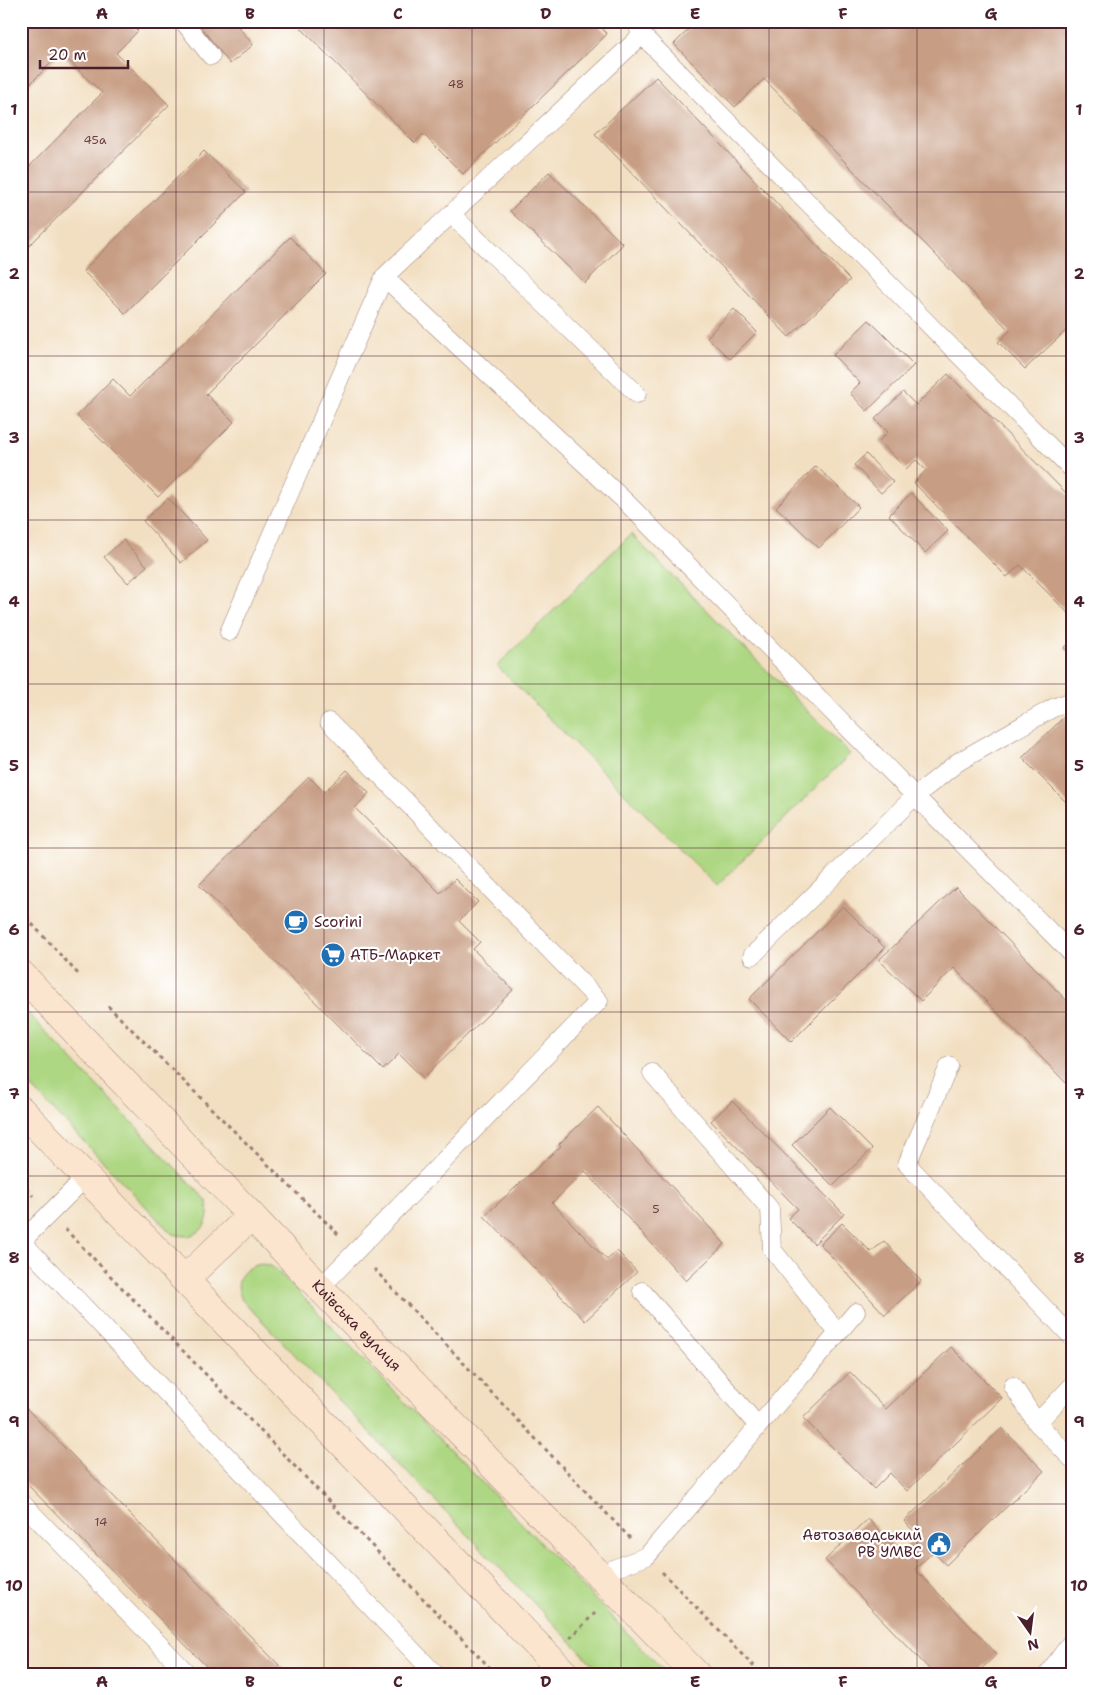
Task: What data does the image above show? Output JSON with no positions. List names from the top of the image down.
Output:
{
  "streets": {
    "main road": ["Київська вулиця"]
  },
  "places": {
    "cafe": ["Scorini"],
    "supermarket": ["АТБ-Маркет"],
    "public building": ["Автозаводський РВ УМВС"]
  },
  "house_numbers": [
    "48",
    "45а",
    "5",
    "14"
  ],
  "scale_bar": "20 m",
  "north": "bottom",
  "grid": {
    "columns": [
      "A",
      "B",
      "C",
      "D",
      "E",
      "F",
      "G"
    ],
    "rows": [
      "1",
      "2",
      "3",
      "4",
      "5",
      "6",
      "7",
      "8",
      "9",
      "10"
    ]
  }
}
